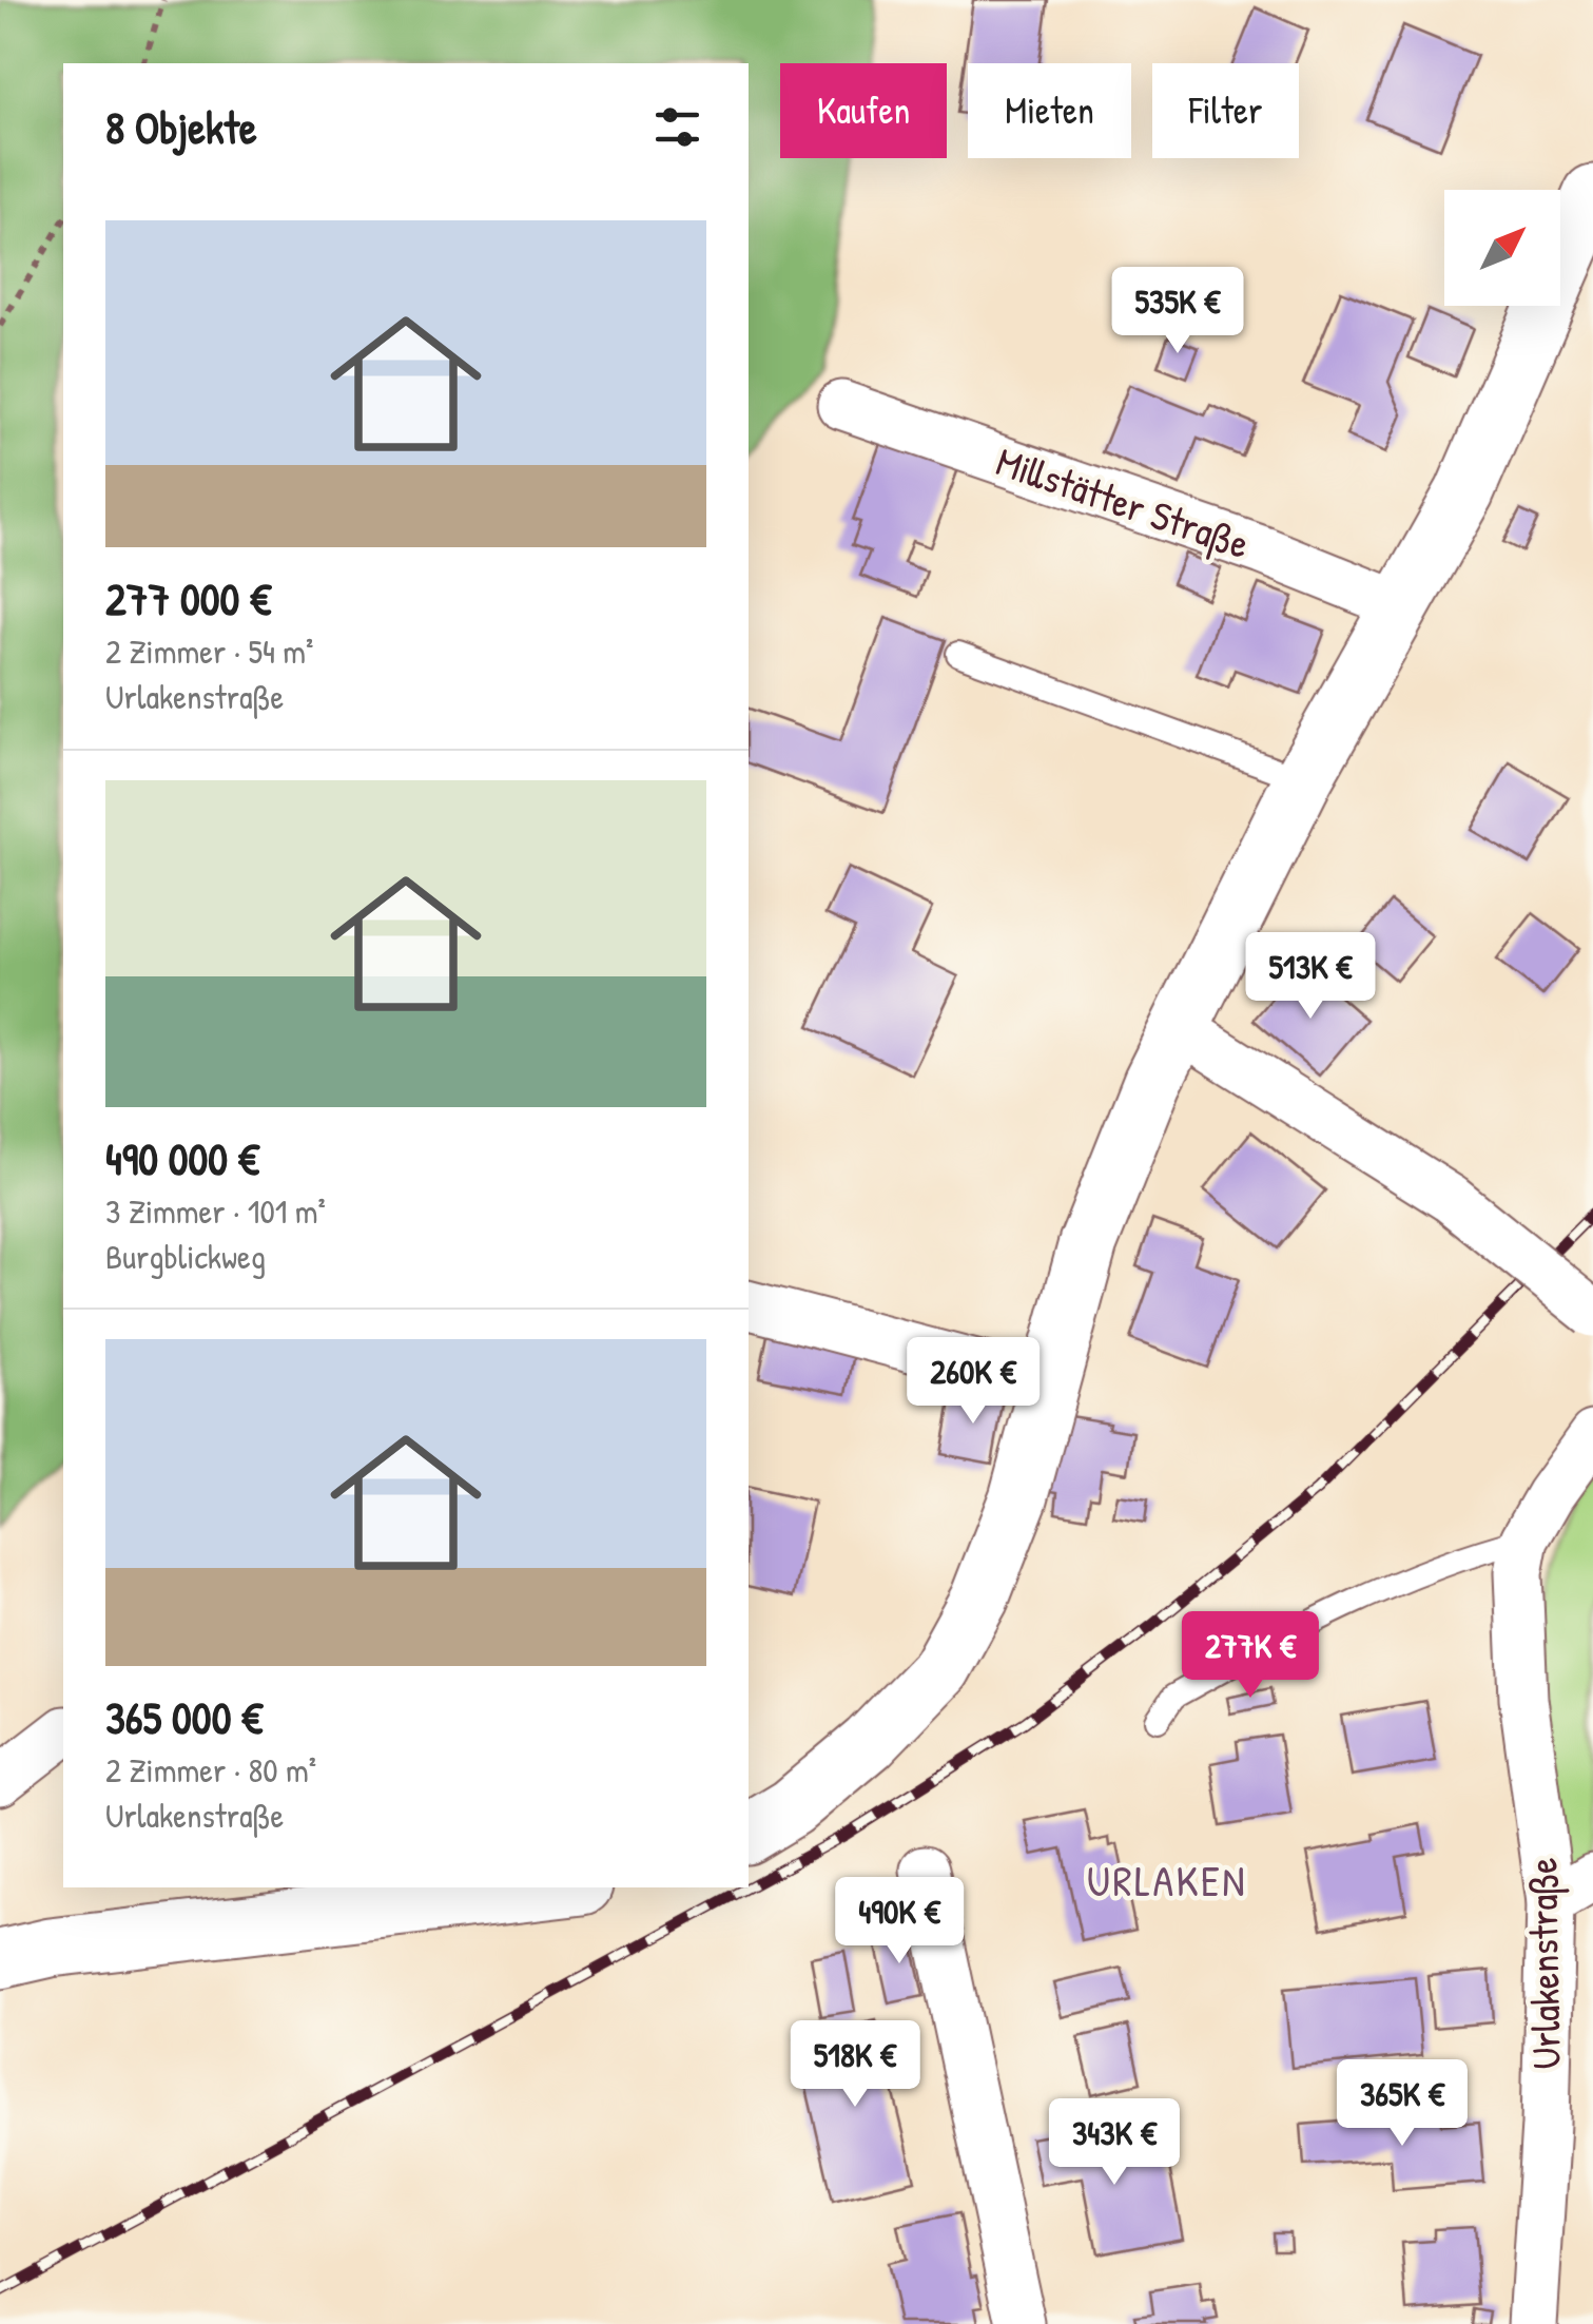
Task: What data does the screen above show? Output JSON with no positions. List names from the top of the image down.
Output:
{
  "streets": {
    "street": ["Millstätter Straße", "Urlakenstraße"]
  },
  "districts": ["URLAKEN"],
  "north": "top right",
  "page": {
    "chip": ["Kaufen", "Mieten", "Filter"],
    "heading": "8 Objekte",
    "list": [
      {
        "name": "277 000 €",
        "note": "2 Zimmer · 54 m² · Urlakenstraße"
      },
      {
        "name": "490 000 €",
        "note": "3 Zimmer · 101 m² · Burgblickweg"
      },
      {
        "name": "365 000 €",
        "note": "2 Zimmer · 80 m² · Urlakenstraße"
      }
    ],
    "price": [
      "535K €",
      "513K €",
      "260K €",
      "277K €",
      "490K €",
      "518K €",
      "365K €",
      "343K €"
    ]
  }
}
